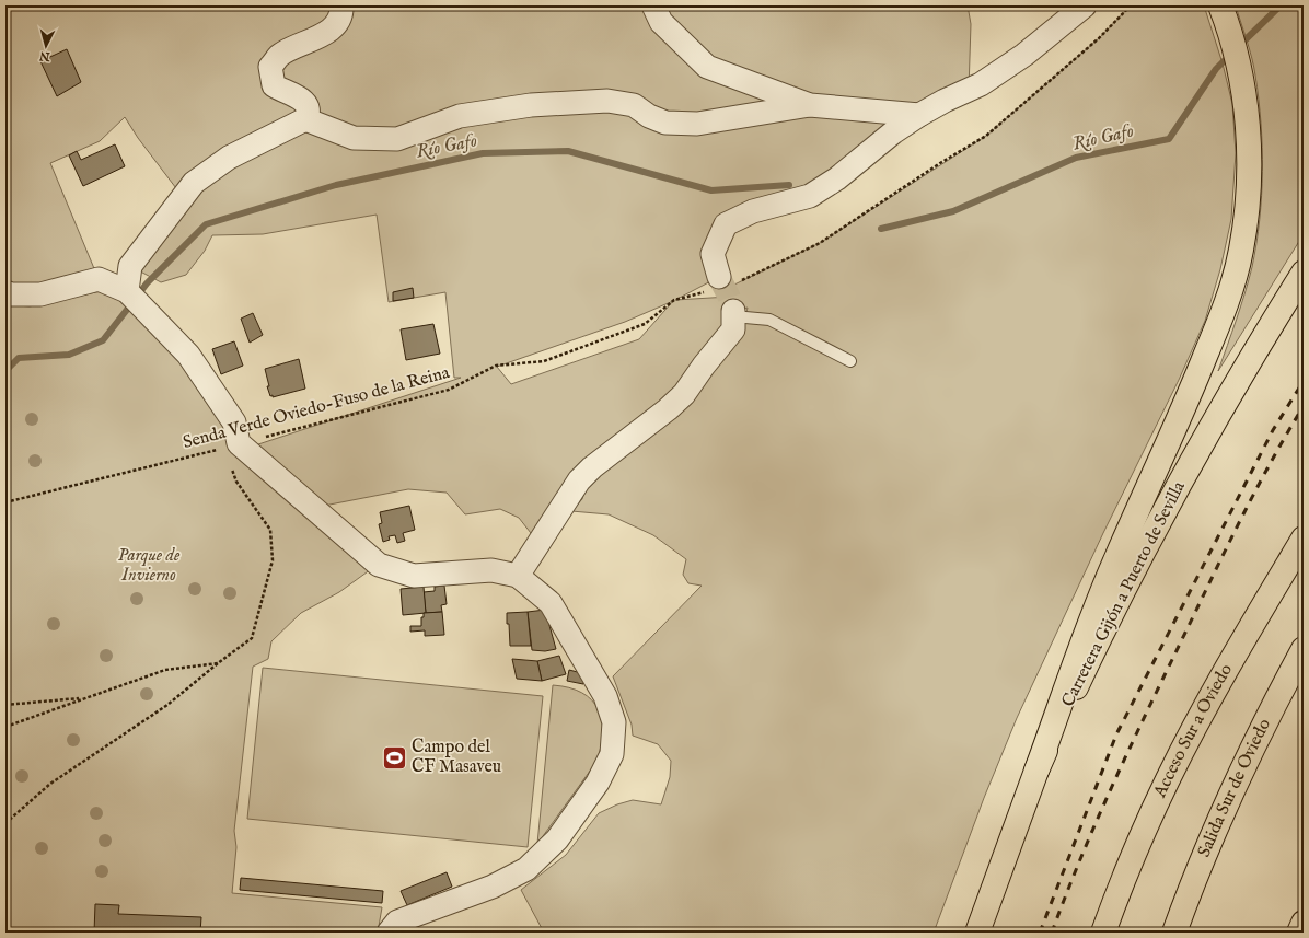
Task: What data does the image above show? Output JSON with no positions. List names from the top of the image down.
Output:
{
  "streets": {
    "highway": ["Carretera Gijón a Puerto de Sevilla", "Acceso Sur a Oviedo", "Salida Sur de Oviedo"],
    "path": ["Senda Verde Oviedo-Fuso de la Reina"]
  },
  "water": ["Río Gafo"],
  "parks": ["Parque de Invierno"],
  "places": {
    "sports": ["Campo del CF Masaveu"]
  },
  "north": "bottom"
}
